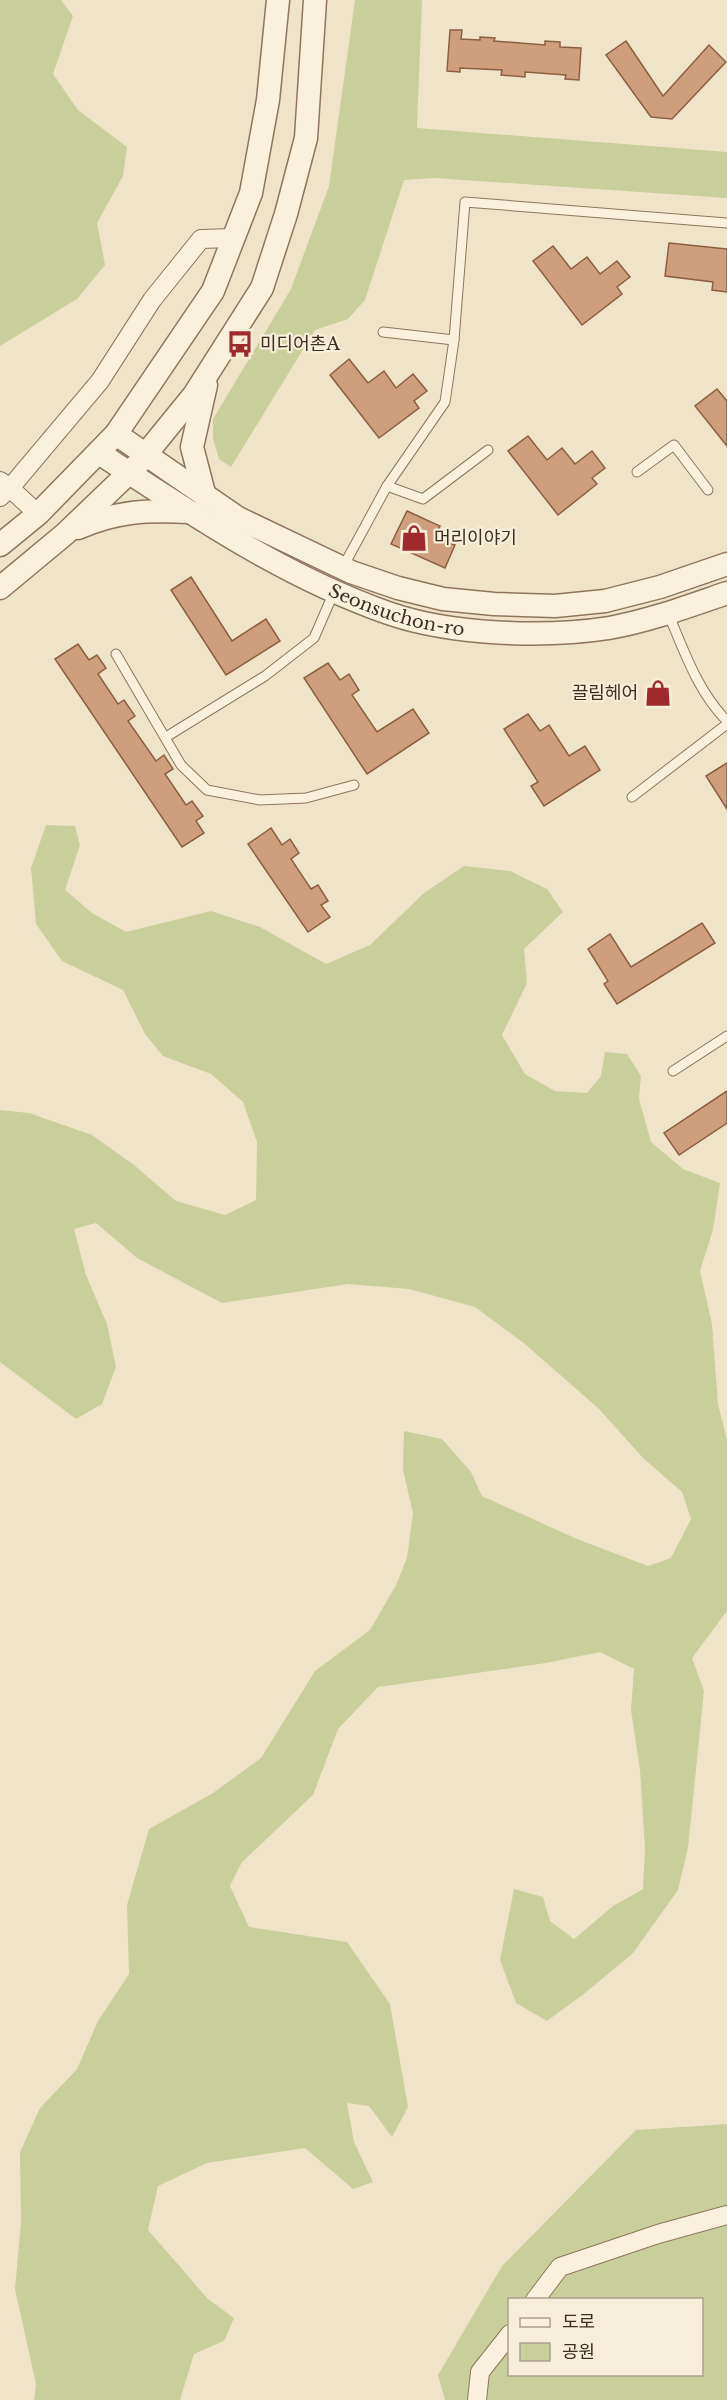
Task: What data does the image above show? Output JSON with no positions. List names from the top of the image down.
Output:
{
  "streets": {
    "street": ["Seonsuchon-ro"]
  },
  "places": {
    "bus stop": ["미디어촌A"],
    "shop": ["머리이야기", "끌림헤어"]
  },
  "legend": ["도로", "공원"]
}
